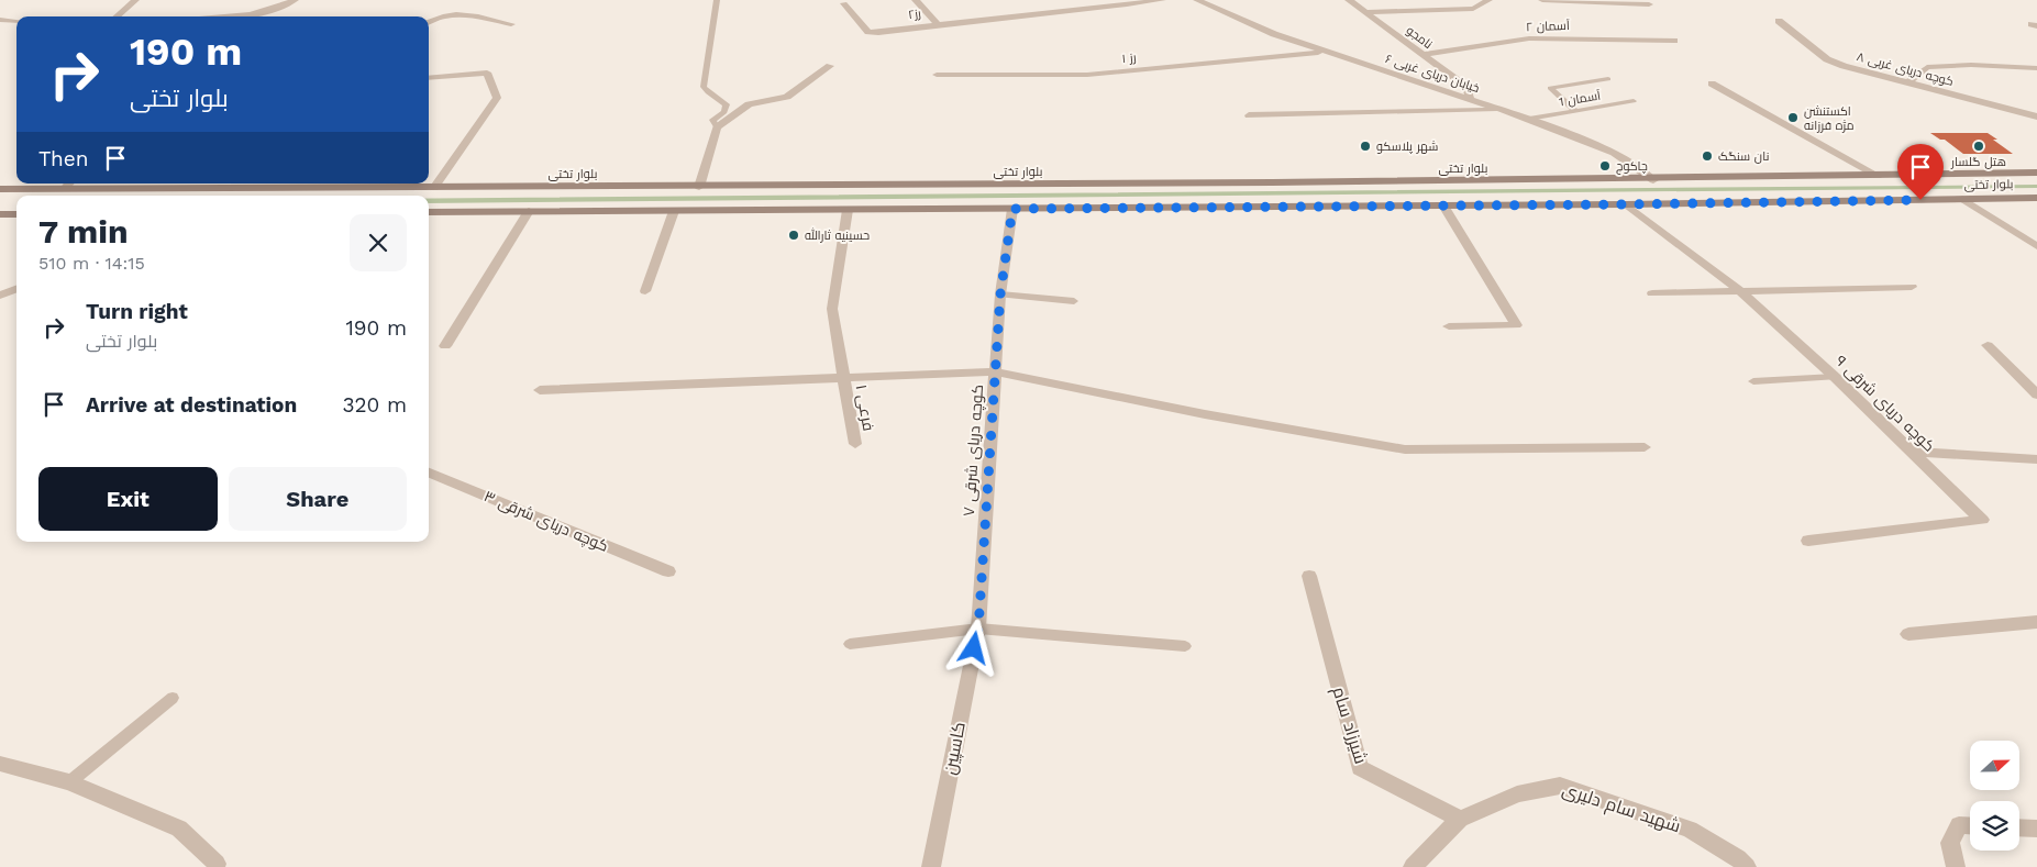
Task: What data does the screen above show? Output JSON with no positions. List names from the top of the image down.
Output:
{
  "streets": {
    "main road": ["بلوار تختی"],
    "street": [
      "رز۲",
      "آسمان ۲",
      "نامجو",
      "رز ۱",
      "کوچه دریای غربی ۸",
      "خیابان دریای غربی ۶",
      "کوچه دریای شرقی ۹",
      "فرعی ۱",
      "کوچه دریای شرقی ۷",
      "کوچه دریای شرقی ۳",
      "شیرزاد سام",
      "کاسپين",
      "شهید سام دلیری"
    ],
    "lane": ["آسمان 1"]
  },
  "crossings": [
    ["آسمان ۲", "نامجو"],
    ["نامجو", "خیابان دریای غربی ۶"],
    ["رز ۱", "خیابان دریای غربی ۶"],
    ["خیابان دریای غربی ۶", "آسمان 1"],
    ["خیابان دریای غربی ۶", "بلوار تختی"],
    ["بلوار تختی", "کوچه دریای شرقی ۹"],
    ["بلوار تختی", "فرعی ۱"],
    ["بلوار تختی", "کوچه دریای شرقی ۷"],
    ["کوچه دریای شرقی ۷", "کاسپين"],
    ["شیرزاد سام", "شهید سام دلیری"]
  ],
  "places": [
    "اکستنشن مژه فرزانه",
    "شهر پلاسکو",
    "هتل گلسار",
    "نان سنگک",
    "چاکوچ",
    "حسینیه ثارالله"
  ],
  "north": "right",
  "page": {
    "turn": ["190 m", "بلوار تختی"],
    "then": "Then",
    "heading": ["7 min", "510 m · 14:15"],
    "list": [
      {
        "name": "Turn right",
        "note": "بلوار تختی",
        "value": "190 m"
      },
      {
        "name": "Arrive at destination",
        "value": "320 m"
      }
    ],
    "buttons": ["Exit", "Share"]
  }
}
